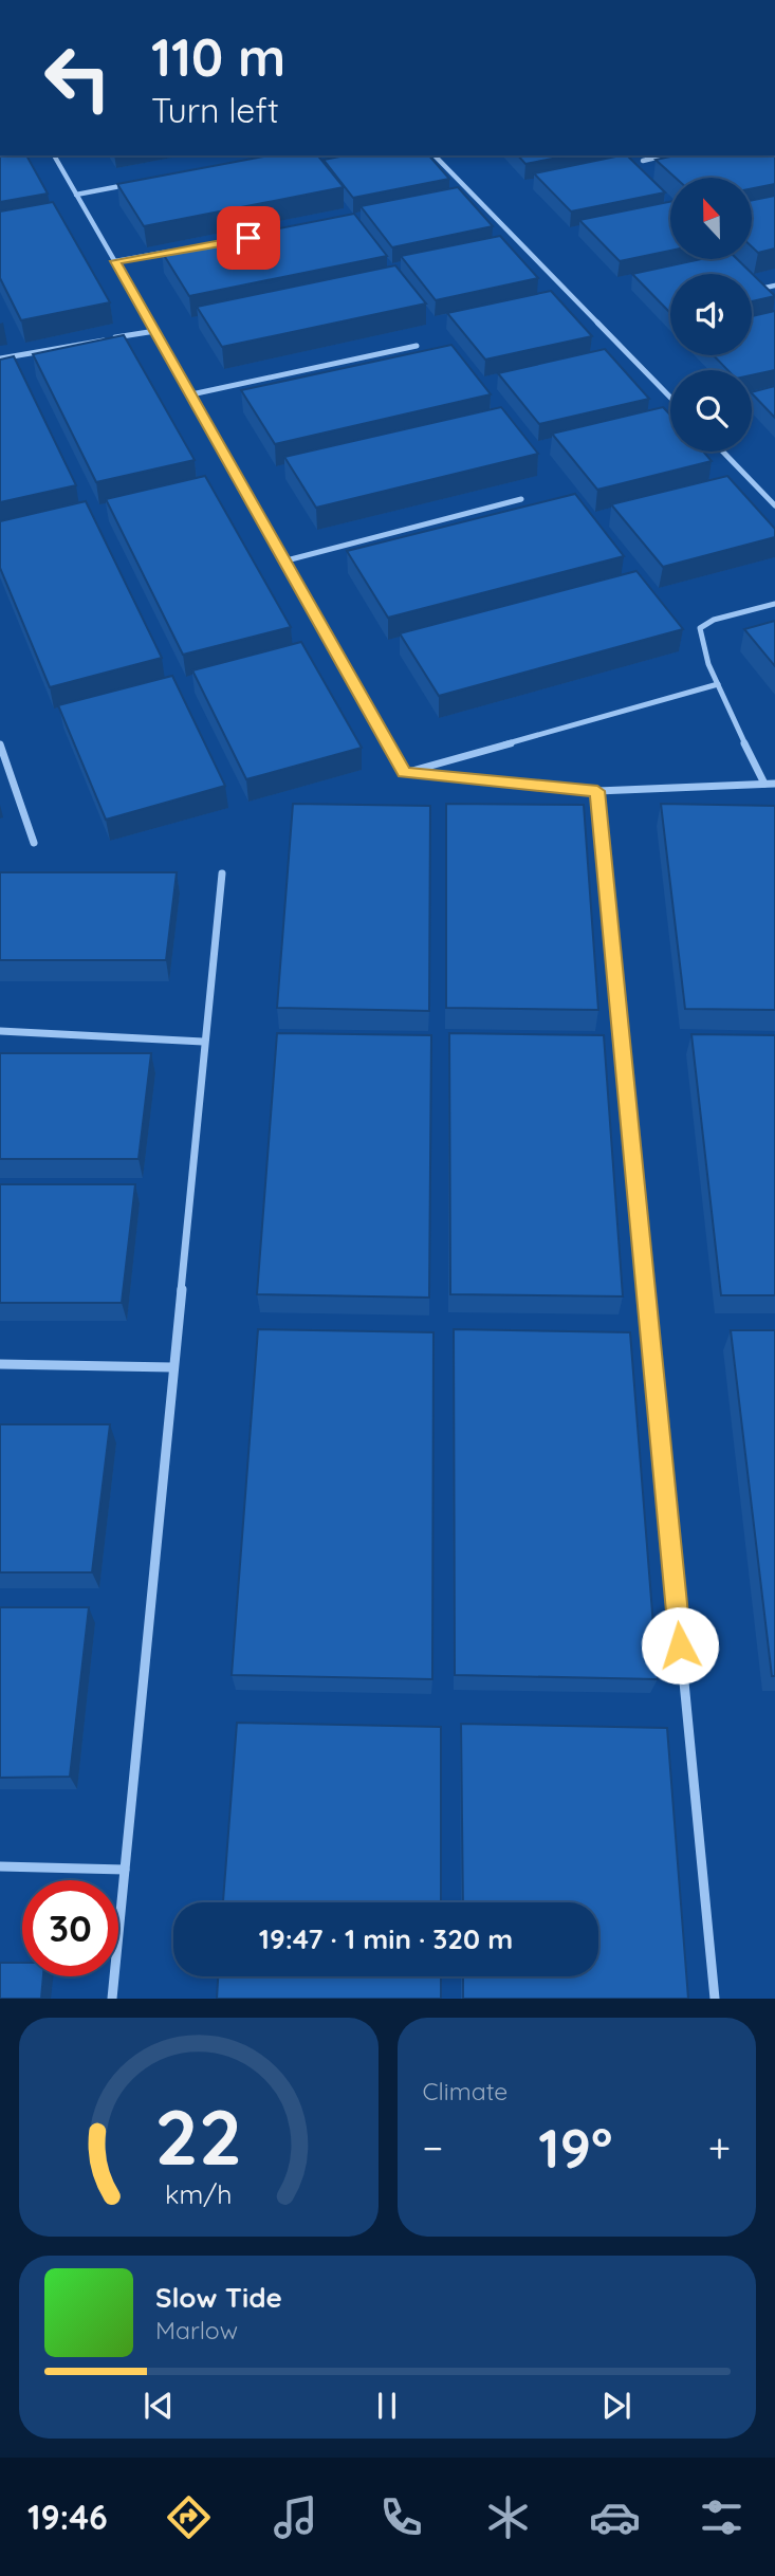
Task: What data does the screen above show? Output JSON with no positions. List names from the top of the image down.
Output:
{
  "north": "top",
  "page": {
    "turn": ["110 m", "Turn left"],
    "limit": "30",
    "trip": "19:47 · 1 min · 320 m",
    "tile": "Climate",
    "heat": ["−", "19°", "+"],
    "song": ["Slow Tide", "Marlow"],
    "tabs": "19:46",
    "gauge": ["22", "km/h"]
  }
}
